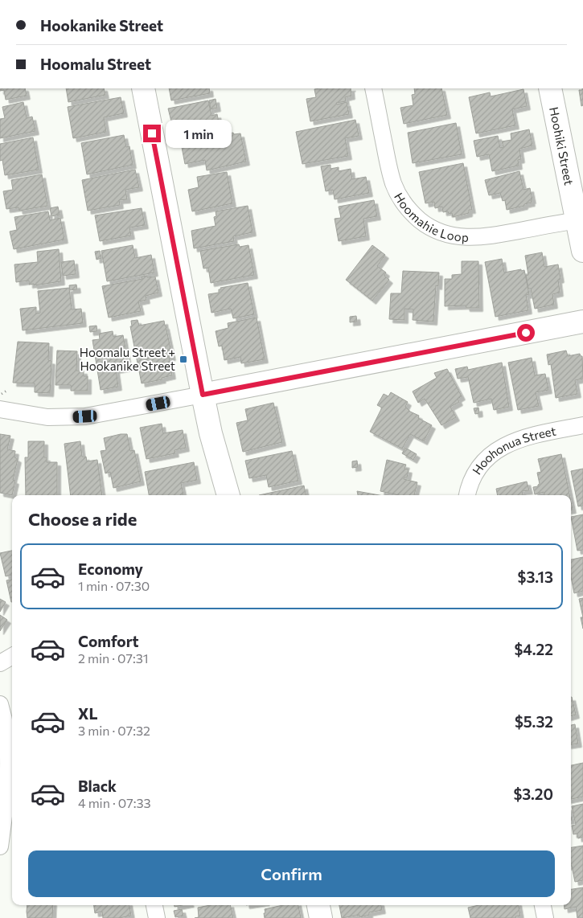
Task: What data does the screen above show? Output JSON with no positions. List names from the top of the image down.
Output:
{
  "streets": {
    "street": ["Hoohiki Street", "Hoomahie Loop", "Hoohonua Street"]
  },
  "crossings": [
    ["Hoohiki Street", "Hoomahie Loop"]
  ],
  "places": {
    "transit": ["Hoomalu Street + Hookanike Street"]
  },
  "page": {
    "banner": ["Hookanike Street", "Hoomalu Street"],
    "bubble": "1 min",
    "heading": "Choose a ride",
    "list": [
      {
        "name": "Economy",
        "note": "1 min · 07:30",
        "value": "$3.13"
      },
      {
        "name": "Comfort",
        "note": "2 min · 07:31",
        "value": "$4.22"
      },
      {
        "name": "XL",
        "note": "3 min · 07:32",
        "value": "$5.32"
      },
      {
        "name": "Black",
        "note": "4 min · 07:33",
        "value": "$3.20"
      }
    ],
    "buttons": "Confirm"
  }
}
